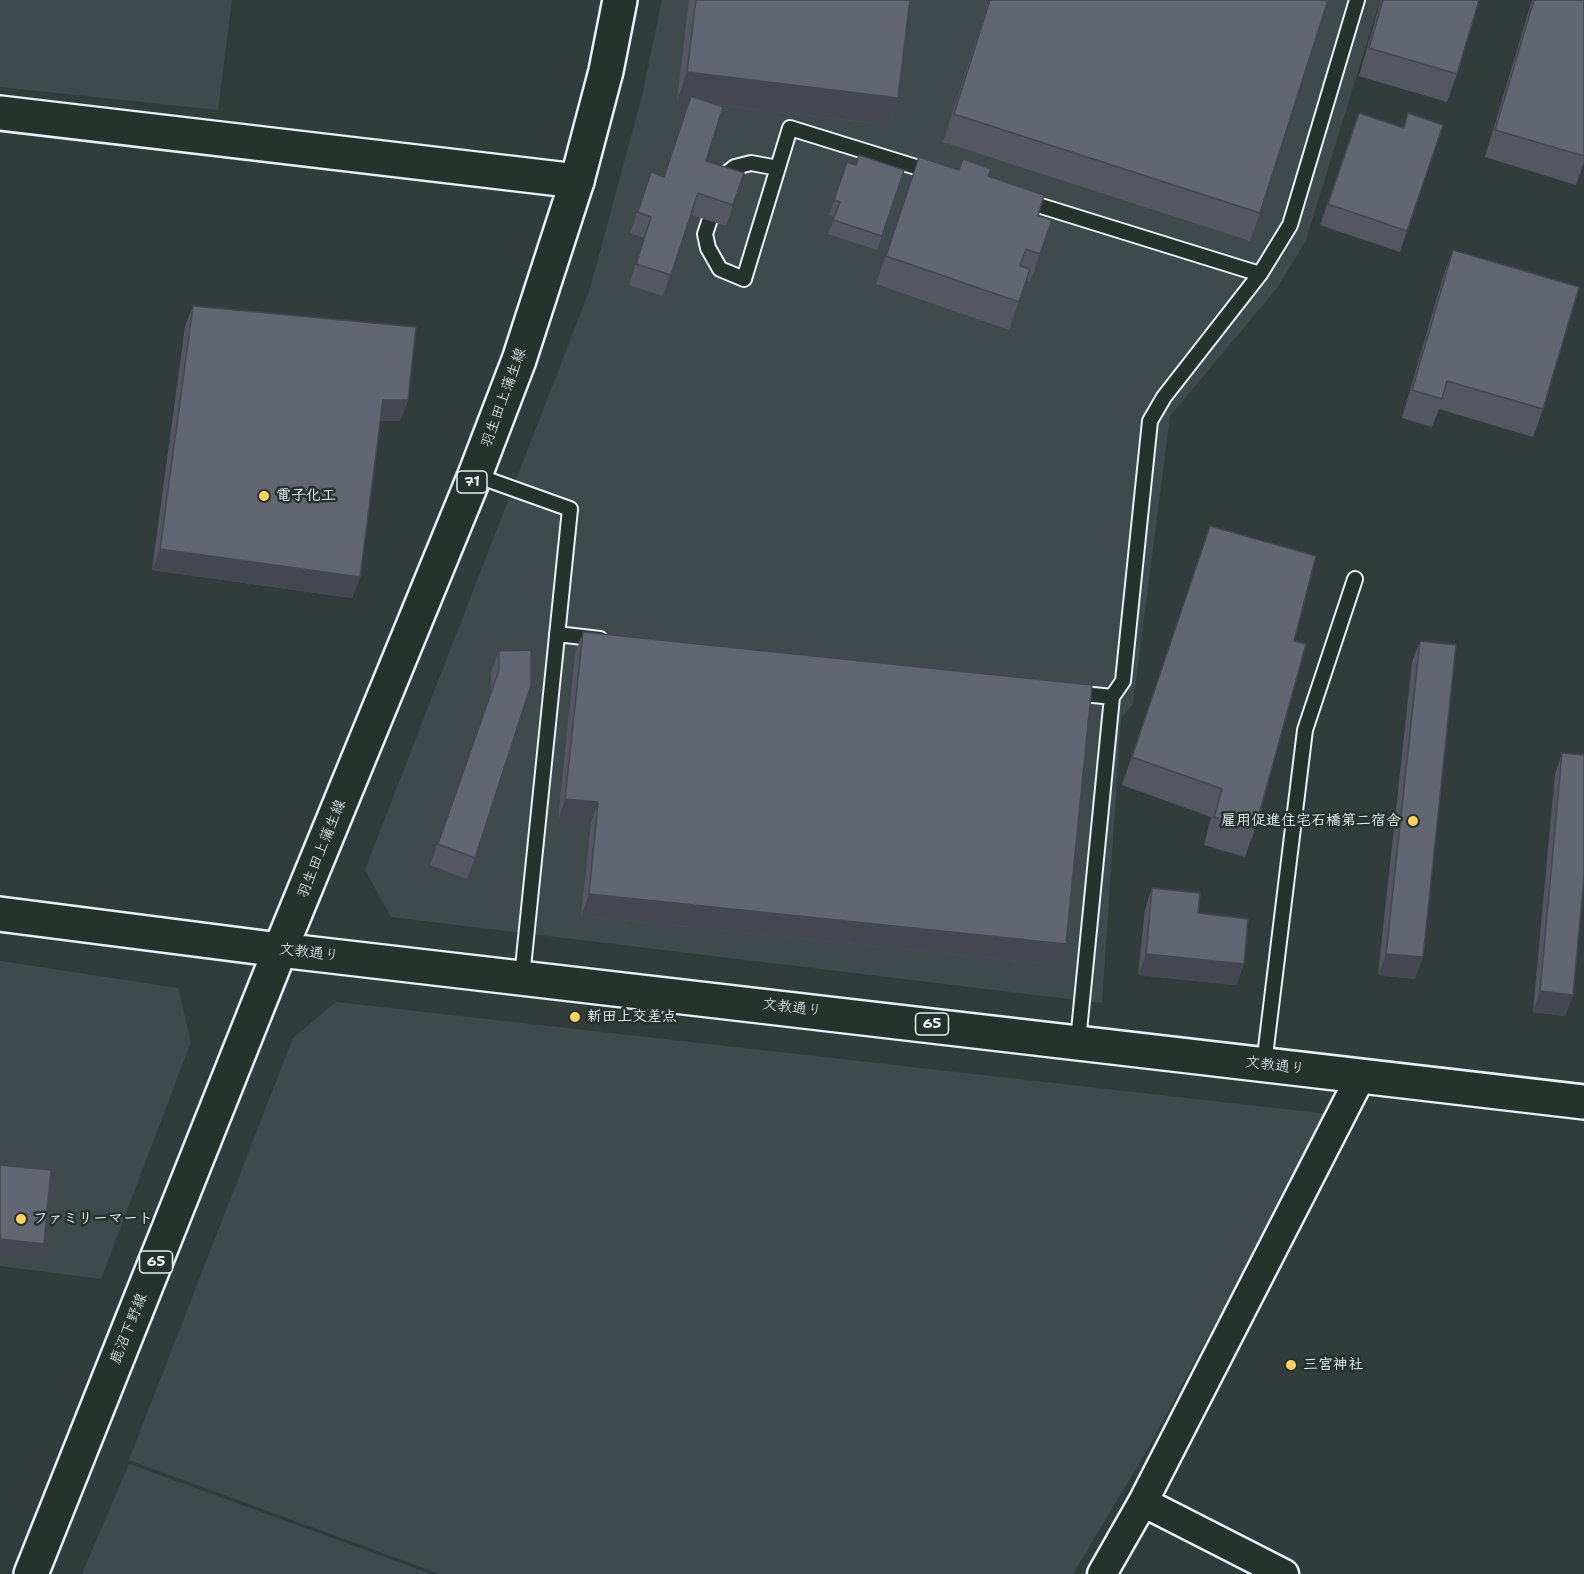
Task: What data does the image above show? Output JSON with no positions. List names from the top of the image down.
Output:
{
  "streets": {
    "main road": [
      "羽生田上蒲生線",
      "71",
      "文教通り",
      "65",
      "鹿沼下野線"
    ]
  },
  "crossings": [
    ["羽生田上蒲生線", "文教通り"],
    ["羽生田上蒲生線", "鹿沼下野線"],
    ["文教通り", "鹿沼下野線"]
  ],
  "places": [
    "電子化工",
    "雇用促進住宅石橋第二宿舎",
    "新田上交差点",
    "ファミリーマート",
    "三宮神社"
  ]
}
